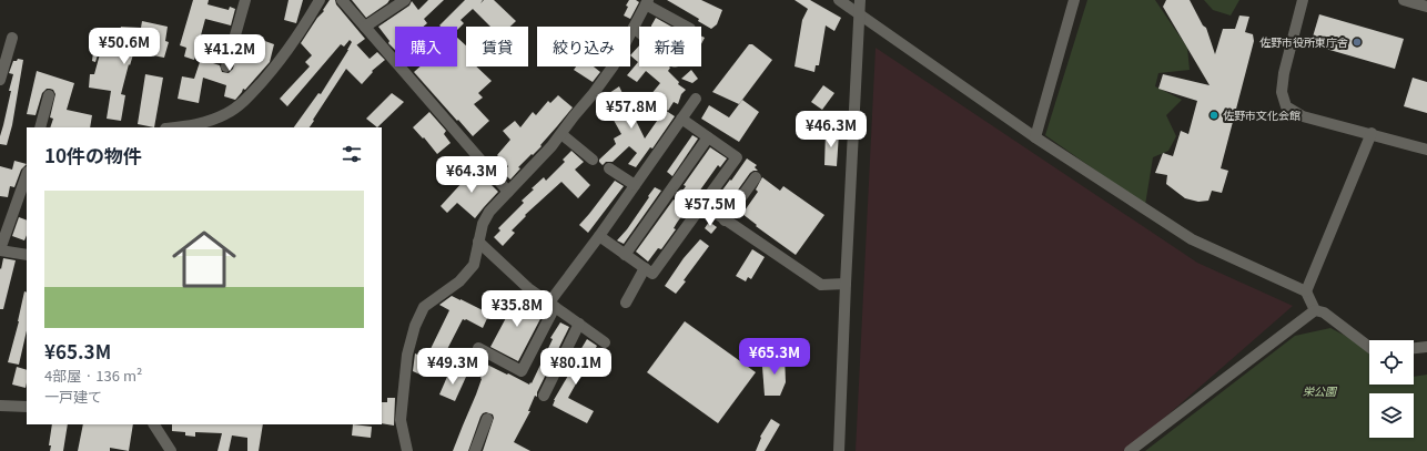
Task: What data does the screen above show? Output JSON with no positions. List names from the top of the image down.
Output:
{
  "parks": ["栄公園"],
  "places": ["佐野市役所東庁舎", "佐野市文化会館"],
  "page": {
    "chip": [
      "購入",
      "賃貸",
      "絞り込み",
      "新着"
    ],
    "price": [
      "¥50.6M",
      "¥41.2M",
      "¥57.8M",
      "¥46.3M",
      "¥64.3M",
      "¥57.5M",
      "¥35.8M",
      "¥65.3M",
      "¥49.3M",
      "¥80.1M"
    ],
    "heading": "10件の物件",
    "list": [
      {
        "name": "¥65.3M",
        "note": "4部屋 · 136 m² · 一戸建て"
      }
    ]
  }
}
